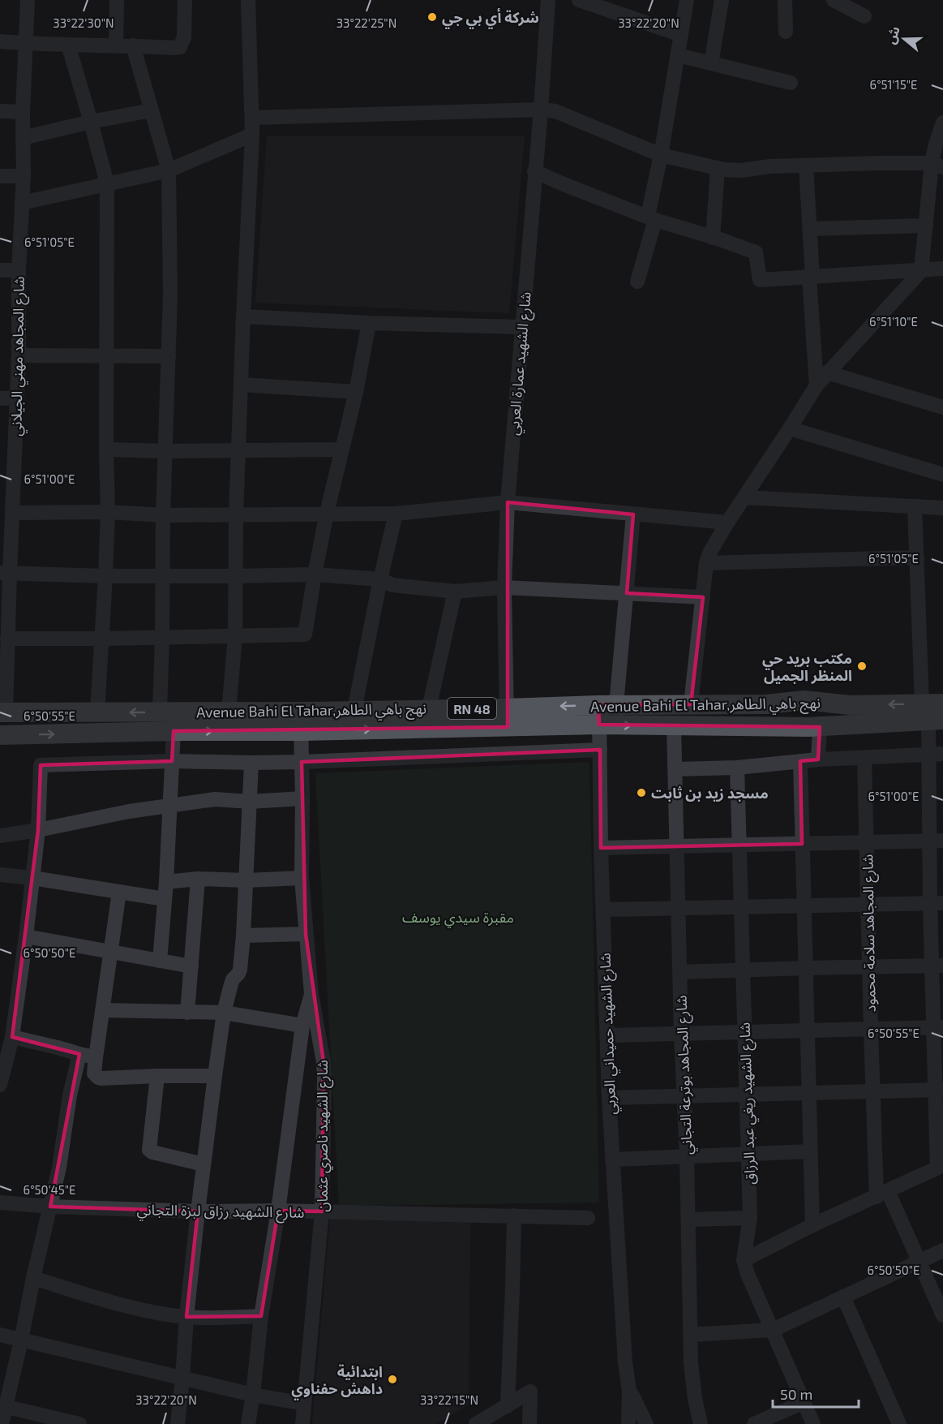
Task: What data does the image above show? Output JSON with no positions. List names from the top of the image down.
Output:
{
  "streets": {
    "main road": ["Avenue Bahi El Tahar,نهج باهي الطاهر", "RN 48"],
    "street": [
      "شارع المجاهد مهني الجيلاني",
      "شارع الشهيد عمارة العربي",
      "شارع المجاهد سلامة محمود",
      "شارع الشهيد حميداني العربي",
      "شارع المجاهد بوترعة التجاني",
      "شارع الشهيد ريغي عبد الرزاق",
      "شارع الشهيد ناصري عثمان",
      "شارع الشهيد رزاق لبزة التجاني"
    ]
  },
  "crossings": [
    ["شارع المجاهد مهني الجيلاني", "Avenue Bahi El Tahar,نهج باهي الطاهر"],
    ["شارع الشهيد عمارة العربي", "Avenue Bahi El Tahar,نهج باهي الطاهر"],
    ["Avenue Bahi El Tahar,نهج باهي الطاهر", "شارع الشهيد حميداني العربي"],
    ["Avenue Bahi El Tahar,نهج باهي الطاهر", "شارع المجاهد بوترعة التجاني"],
    ["Avenue Bahi El Tahar,نهج باهي الطاهر", "شارع الشهيد ناصري عثمان"],
    ["شارع الشهيد ناصري عثمان", "شارع الشهيد رزاق لبزة التجاني"]
  ],
  "parks": ["مقبرة سيدي يوسف"],
  "places": [
    "شركة أي بي جي",
    "مكتب بريد حي المنظر الجميل",
    "مسجد زيد بن ثابت",
    "ابتدائية داهش حفناوي"
  ],
  "scale_bar": "50 m",
  "north": "left",
  "coordinates": [
    "33°22'30\"N",
    "33°22'25\"N",
    "33°22'20\"N",
    "6°51'15\"E",
    "6°51'05\"E",
    "6°51'10\"E",
    "6°51'00\"E",
    "6°50'55\"E",
    "6°50'50\"E",
    "6°50'45\"E",
    "33°22'15\"N"
  ]
}
